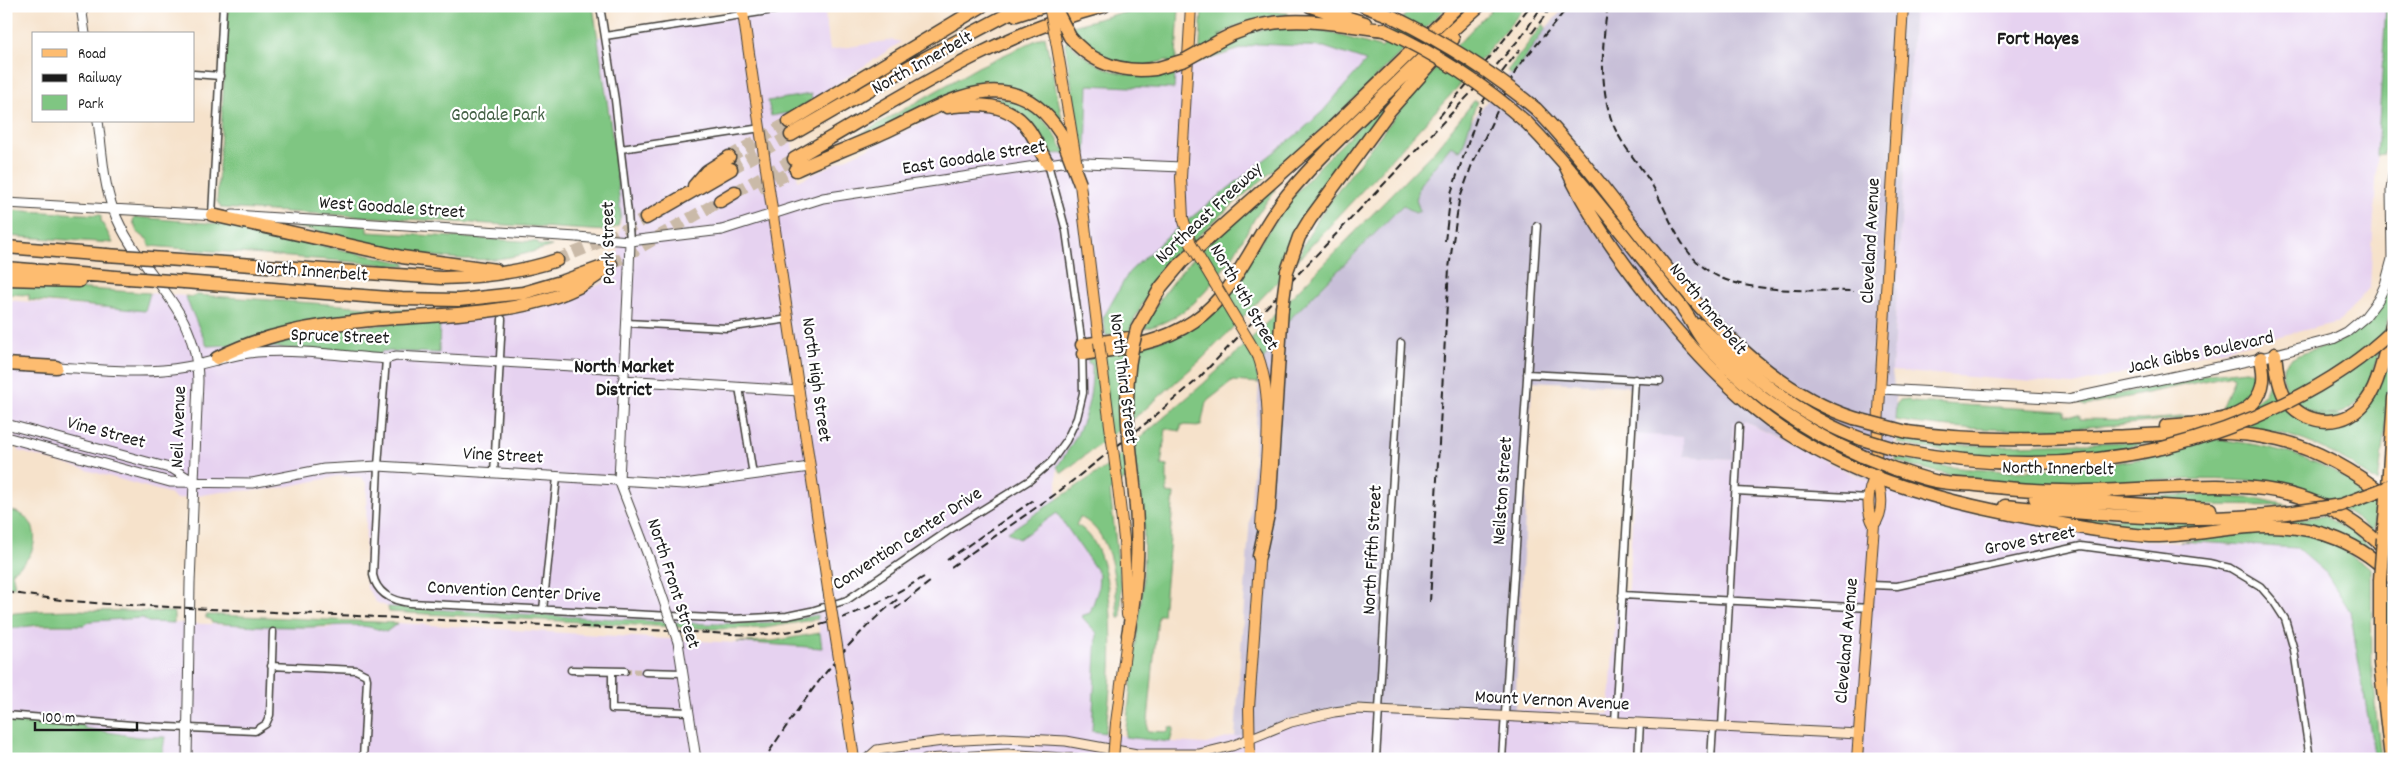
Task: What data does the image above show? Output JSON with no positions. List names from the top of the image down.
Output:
{
  "streets": {
    "highway": ["North Innerbelt", "Northeast Freeway"],
    "main road": [
      "Cleveland Avenue",
      "North 4th Street",
      "North Third Street",
      "North High Street",
      "Mount Vernon Avenue"
    ],
    "street": [
      "East Goodale Street",
      "West Goodale Street",
      "Park Street",
      "Spruce Street",
      "Jack Gibbs Boulevard",
      "Neil Avenue",
      "Vine Street",
      "Neilston Street",
      "Convention Center Drive",
      "Grove Street",
      "North Fifth Street",
      "North Front Street"
    ]
  },
  "crossings": [
    ["North Innerbelt", "Spruce Street"],
    ["East Goodale Street", "West Goodale Street"],
    ["East Goodale Street", "North 4th Street"],
    ["East Goodale Street", "North High Street"],
    ["East Goodale Street", "Convention Center Drive"],
    ["West Goodale Street", "Park Street"],
    ["West Goodale Street", "North High Street"],
    ["West Goodale Street", "Neil Avenue"],
    ["Northeast Freeway", "North Third Street"],
    ["Cleveland Avenue", "Jack Gibbs Boulevard"],
    ["Cleveland Avenue", "Grove Street"],
    ["Cleveland Avenue", "Mount Vernon Avenue"],
    ["Park Street", "Spruce Street"],
    ["Park Street", "Vine Street"],
    ["Park Street", "North Front Street"],
    ["North 4th Street", "Mount Vernon Avenue"],
    ["Spruce Street", "Neil Avenue"],
    ["Spruce Street", "Convention Center Drive"],
    ["North High Street", "Vine Street"],
    ["Neil Avenue", "Vine Street"],
    ["Vine Street", "Convention Center Drive"],
    ["Vine Street", "North Front Street"],
    ["Neilston Street", "Mount Vernon Avenue"],
    ["North Fifth Street", "Mount Vernon Avenue"]
  ],
  "districts": ["Fort Hayes", "North Market District"],
  "parks": ["Goodale Park"],
  "legend": ["Road", "Railway", "Park"],
  "scale_bar": "100 m"
}
